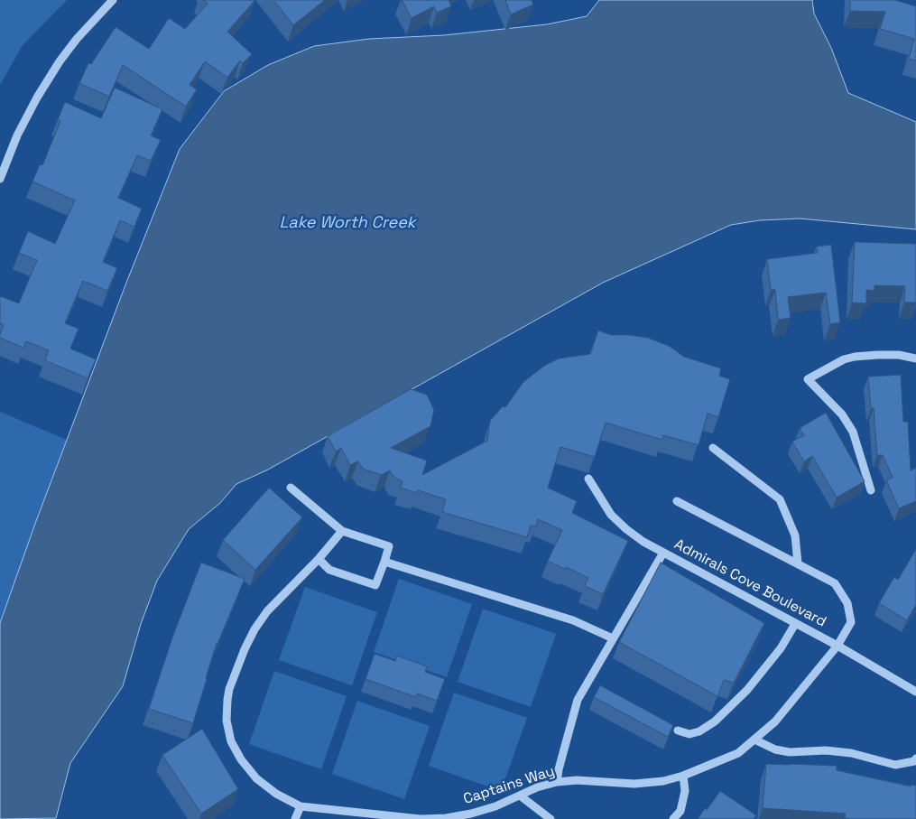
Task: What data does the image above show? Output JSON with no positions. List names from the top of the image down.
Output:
{
  "streets": {
    "street": ["Admirals Cove Boulevard", "Captains Way"]
  },
  "crossings": [
    ["Admirals Cove Boulevard", "Captains Way"]
  ],
  "water": ["Lake Worth Creek"]
}
